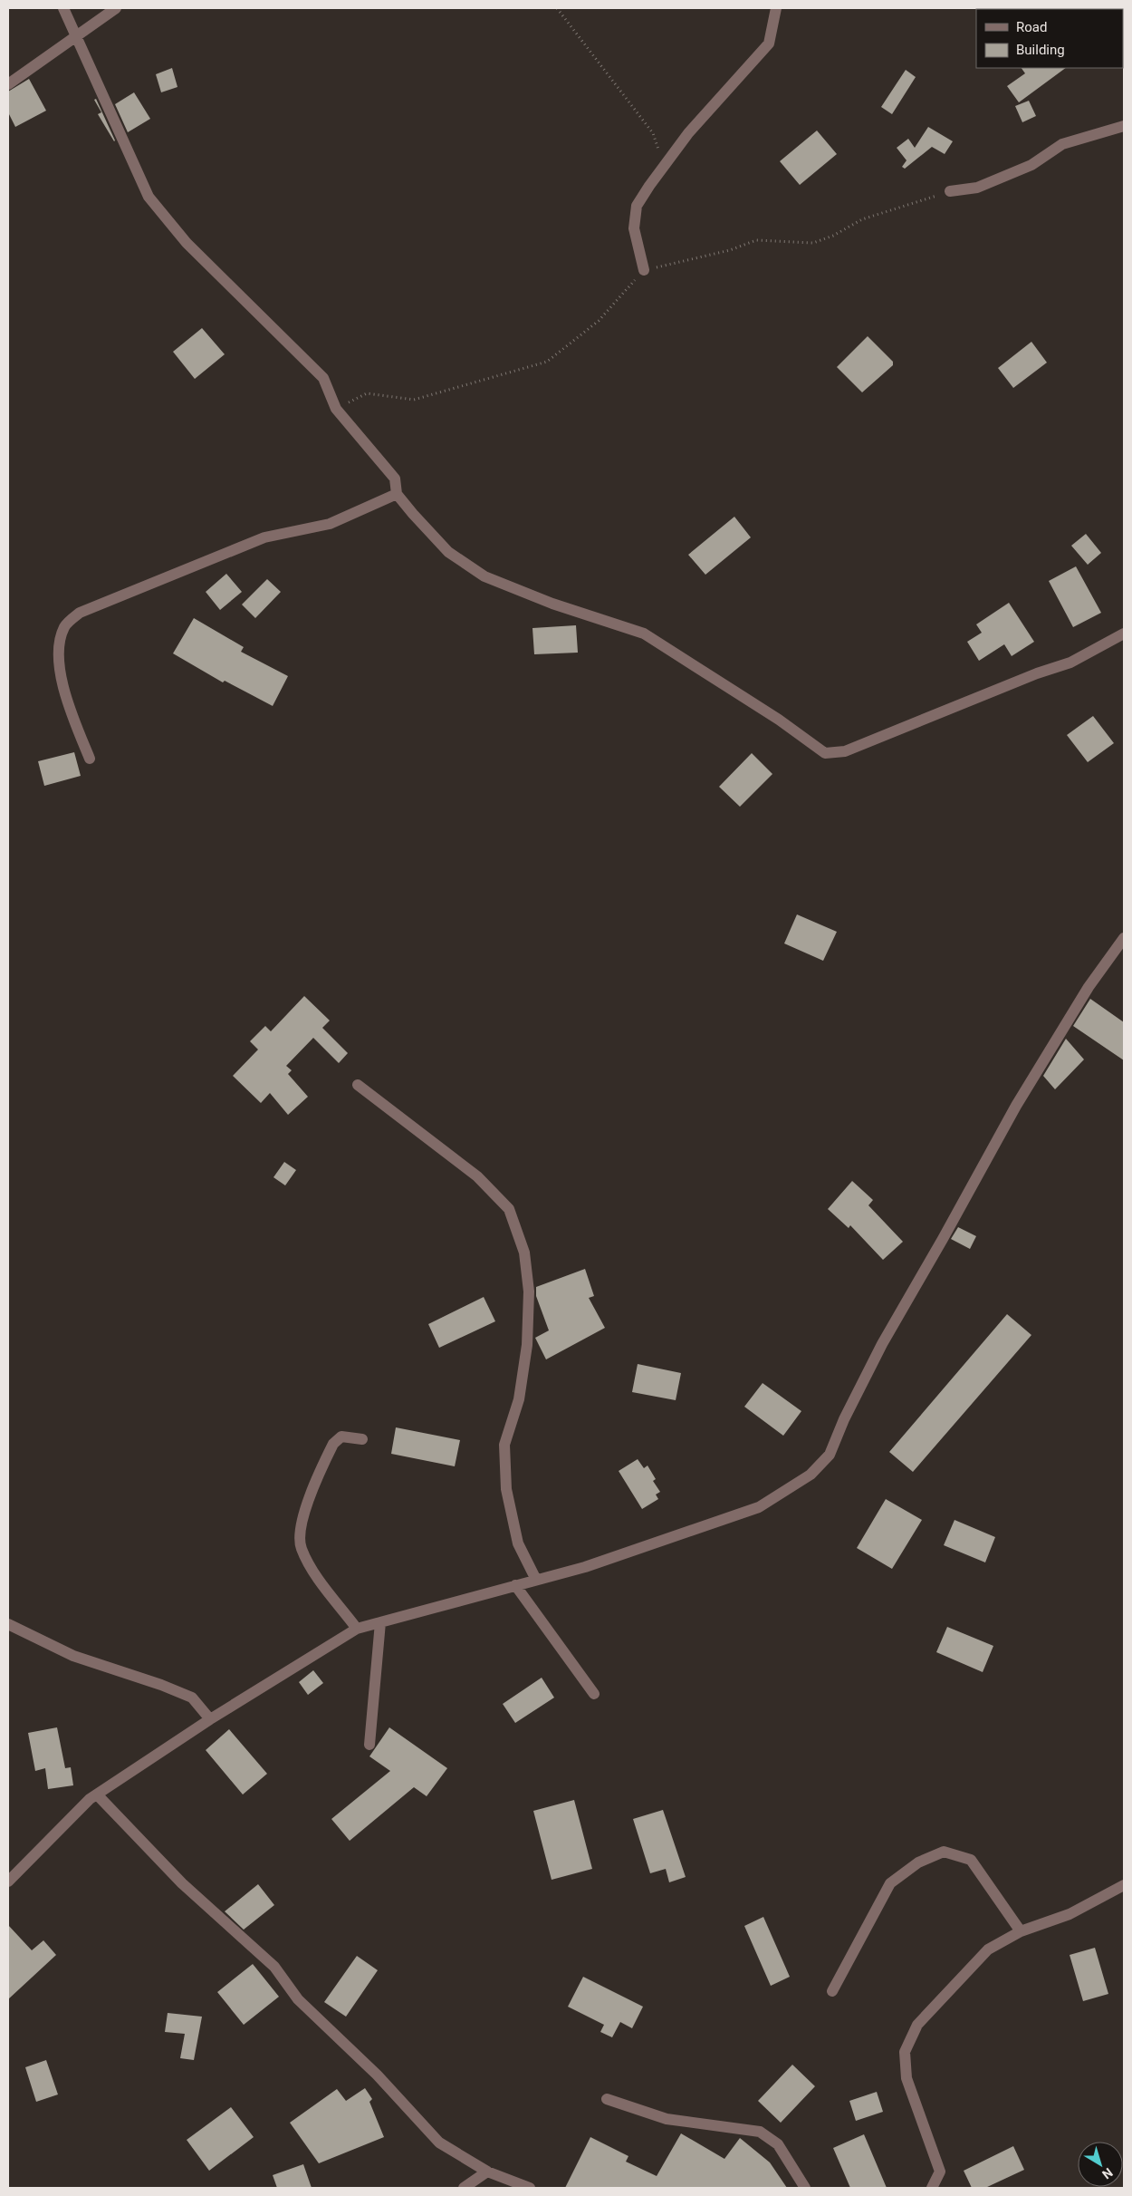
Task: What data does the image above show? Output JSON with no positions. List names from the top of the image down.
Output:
{
  "legend": ["Road", "Building"],
  "north": "bottom right"
}
